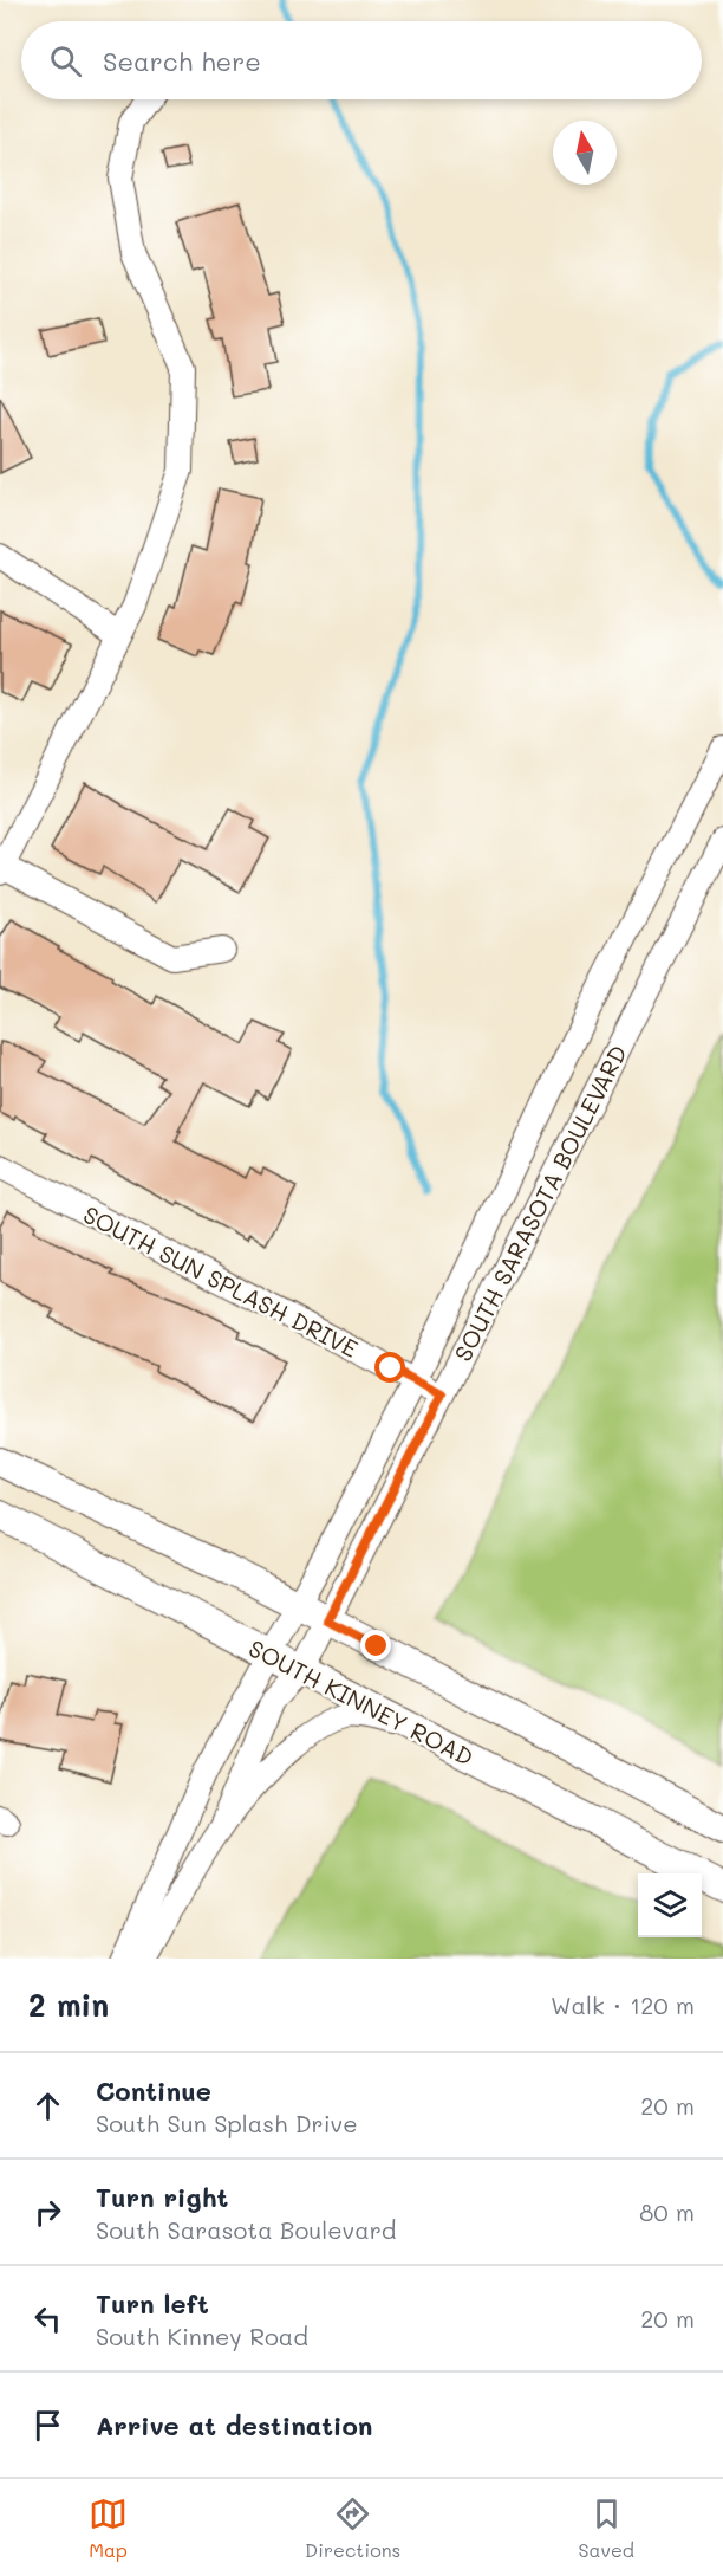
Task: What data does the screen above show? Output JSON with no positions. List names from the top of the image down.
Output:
{
  "streets": {
    "main road": ["SOUTH KINNEY ROAD"],
    "street": ["SOUTH SARASOTA BOULEVARD", "SOUTH SUN SPLASH DRIVE"]
  },
  "crossings": [
    ["SOUTH SARASOTA BOULEVARD", "SOUTH SUN SPLASH DRIVE"],
    ["SOUTH SARASOTA BOULEVARD", "SOUTH KINNEY ROAD"]
  ],
  "north": "top",
  "page": {
    "search": "Search here",
    "heading": ["2 min", "Walk · 120 m"],
    "list": [
      ["Continue", "South Sun Splash Drive", "20 m"],
      ["Turn right", "South Sarasota Boulevard", "80 m"],
      ["Turn left", "South Kinney Road", "20 m"],
      "Arrive at destination"
    ],
    "nav": ["Map", "Directions", "Saved"]
  }
}
